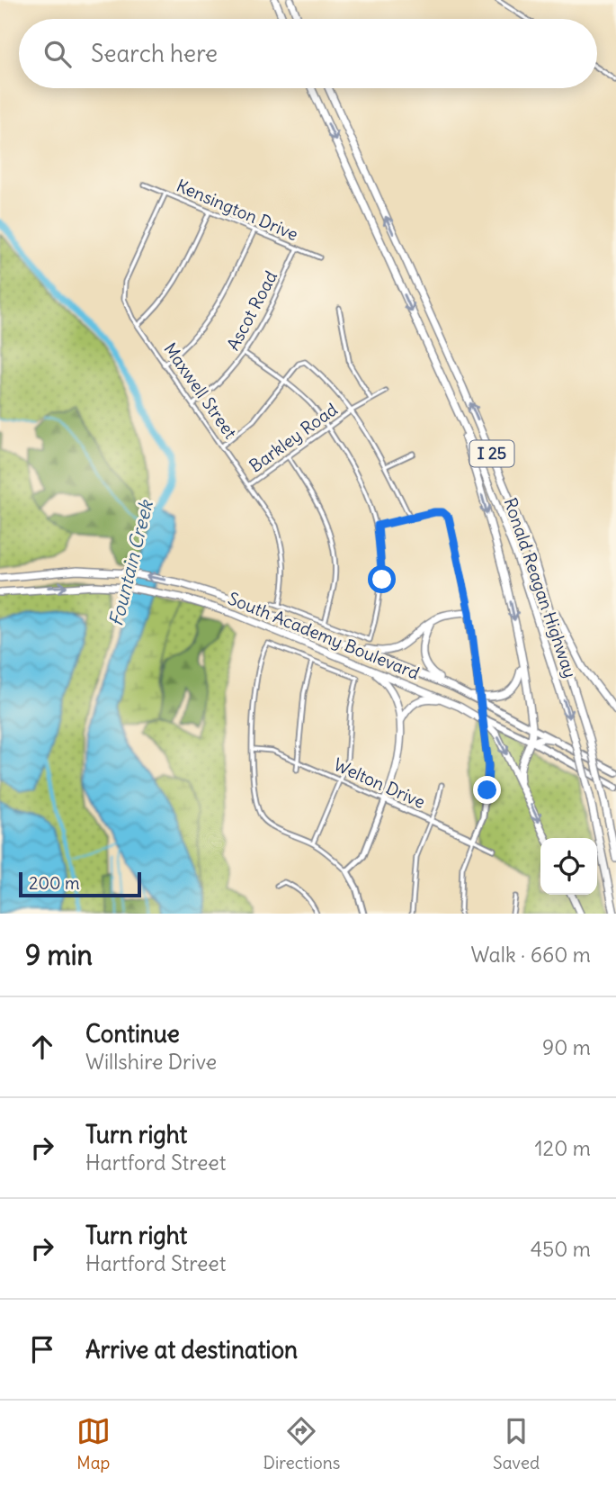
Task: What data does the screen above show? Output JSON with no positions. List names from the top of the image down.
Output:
{
  "streets": {
    "highway": ["I 25", "Ronald Reagan Highway", "South Academy Boulevard"],
    "street": [
      "Kensington Drive",
      "Ascot Road",
      "Maxwell Street",
      "Barkley Road",
      "Welton Drive"
    ]
  },
  "crossings": [
    ["Kensington Drive", "Ascot Road"],
    ["Kensington Drive", "Maxwell Street"],
    ["Ascot Road", "Maxwell Street"],
    ["Maxwell Street", "Barkley Road"]
  ],
  "water": ["Fountain Creek"],
  "scale_bar": "200 m",
  "page": {
    "search": "Search here",
    "scale": "200 m",
    "heading": ["9 min", "Walk · 660 m"],
    "list": [
      ["Continue", "Willshire Drive", "90 m"],
      ["Turn right", "Hartford Street", "120 m"],
      ["Turn right", "Hartford Street", "450 m"],
      "Arrive at destination"
    ],
    "nav": ["Map", "Directions", "Saved"]
  }
}
